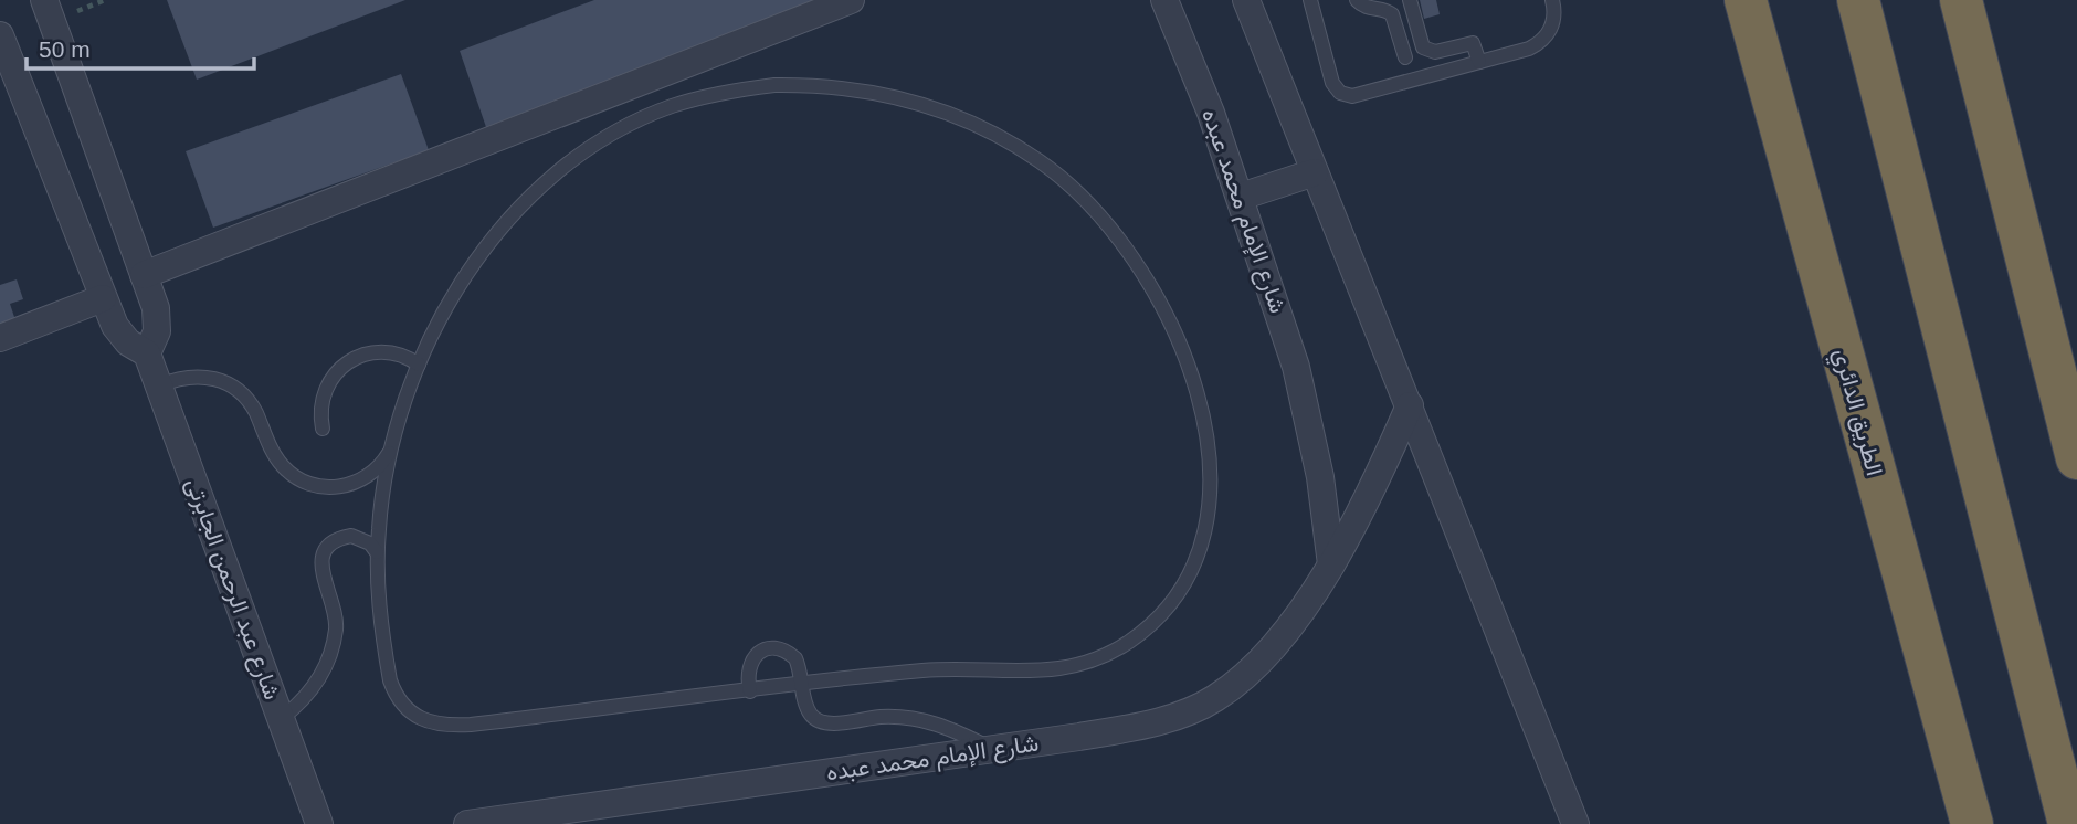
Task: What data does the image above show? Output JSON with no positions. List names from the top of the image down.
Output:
{
  "streets": {
    "highway": ["الطريق الدائري"],
    "street": ["شارع الإمام محمد عبده", "شارع عبد الرحمن الجابرتى"]
  },
  "scale_bar": "50 m"
}
